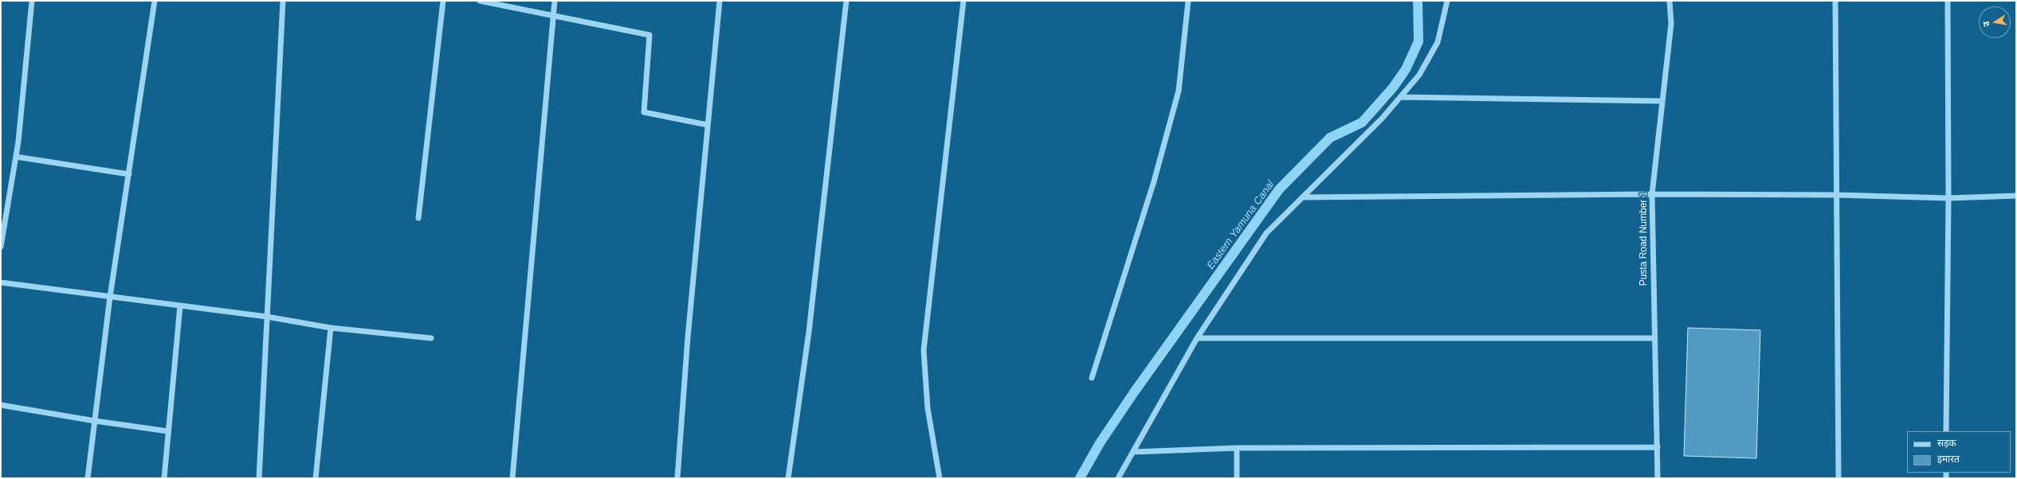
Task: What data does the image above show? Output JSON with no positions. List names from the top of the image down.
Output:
{
  "streets": {
    "street": ["Pusta Road Number 1"]
  },
  "water": ["Eastern Yamuna Canal"],
  "legend": ["सड़क", "इमारत"],
  "north": "left"
}
